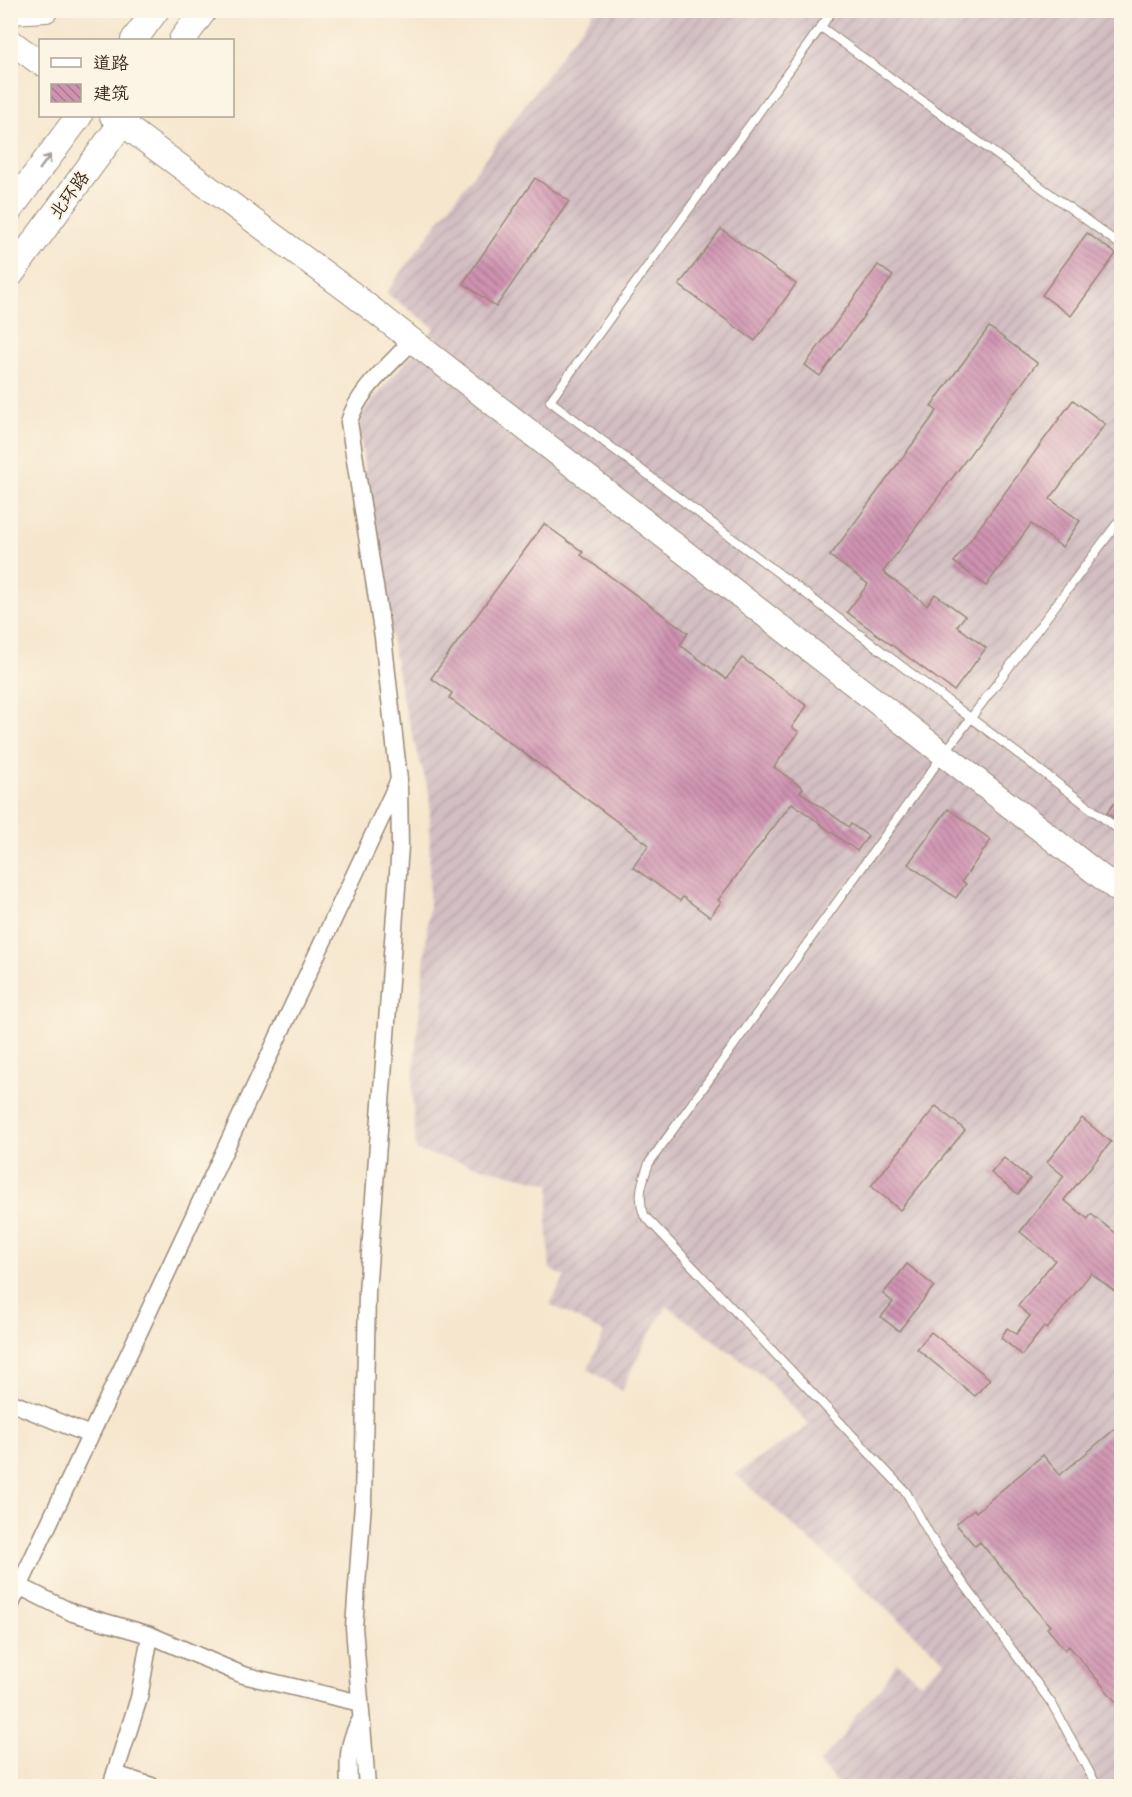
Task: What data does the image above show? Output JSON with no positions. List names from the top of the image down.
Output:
{
  "streets": {
    "main road": ["北环路"]
  },
  "legend": ["道路", "建筑"]
}
